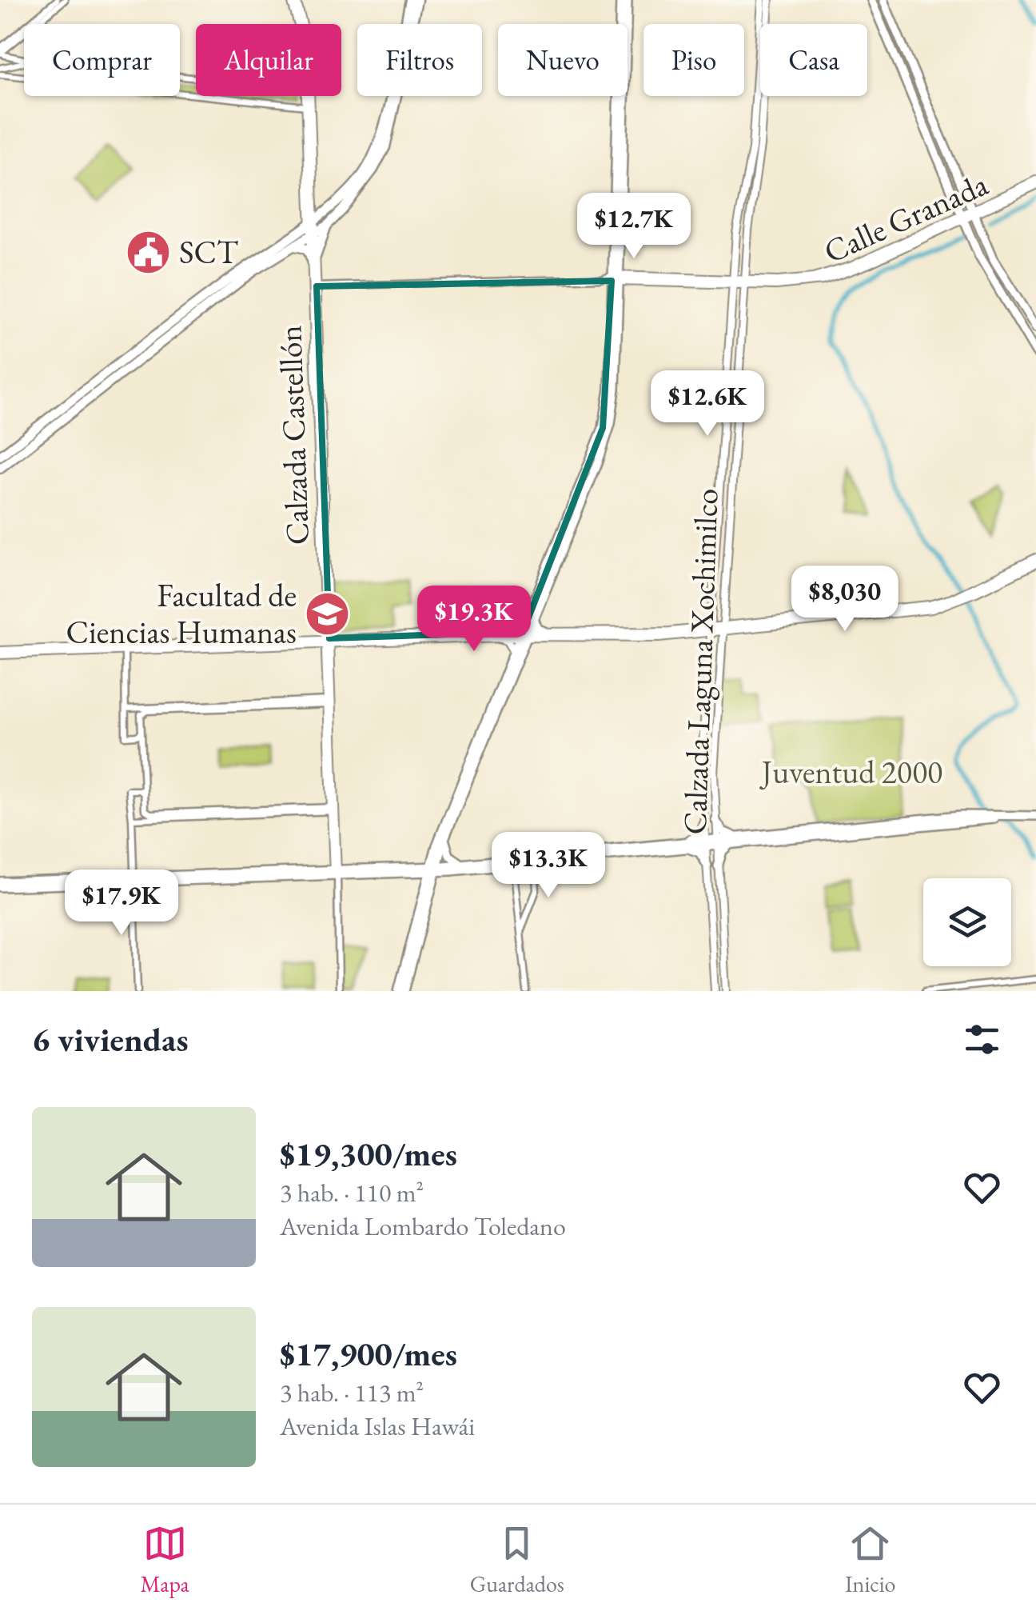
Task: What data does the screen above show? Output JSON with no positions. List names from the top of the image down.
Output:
{
  "streets": {
    "main road": ["Calle Granada", "Calzada Castellón", "Calzada Laguna Xochimilco"]
  },
  "crossings": [
    ["Calle Granada", "Calzada Castellón"],
    ["Calle Granada", "Calzada Laguna Xochimilco"]
  ],
  "parks": ["Juventud 2000"],
  "places": {
    "public building": ["SCT"],
    "school or university": ["Facultad de Ciencias Humanas"]
  },
  "page": {
    "chip": [
      "Comprar",
      "Alquilar",
      "Filtros",
      "Nuevo",
      "Piso",
      "Casa"
    ],
    "price": [
      "$12.7K",
      "$12.6K",
      "$8,030",
      "$19.3K",
      "$13.3K",
      "$17.9K"
    ],
    "heading": "6 viviendas",
    "list": [
      {
        "name": "$19,300/mes",
        "note": "3 hab. · 110 m² · Avenida Lombardo Toledano"
      },
      {
        "name": "$17,900/mes",
        "note": "3 hab. · 113 m² · Avenida Islas Hawái"
      }
    ],
    "tabs": ["Mapa", "Guardados", "Inicio"]
  }
}
